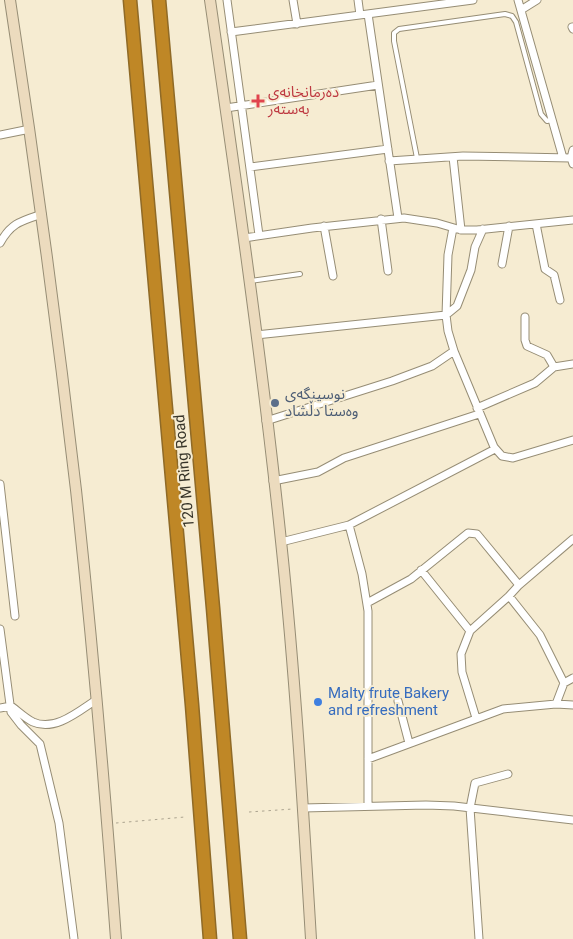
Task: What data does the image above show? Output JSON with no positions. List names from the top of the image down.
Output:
{
  "streets": {
    "highway": ["120 M Ring Road"]
  },
  "places": {
    "health": ["دەرمانخانەی بەستەر"],
    "other": ["نوسینگەی وەستا دڵشاد", "Malty frute Bakery and refreshment"]
  }
}
